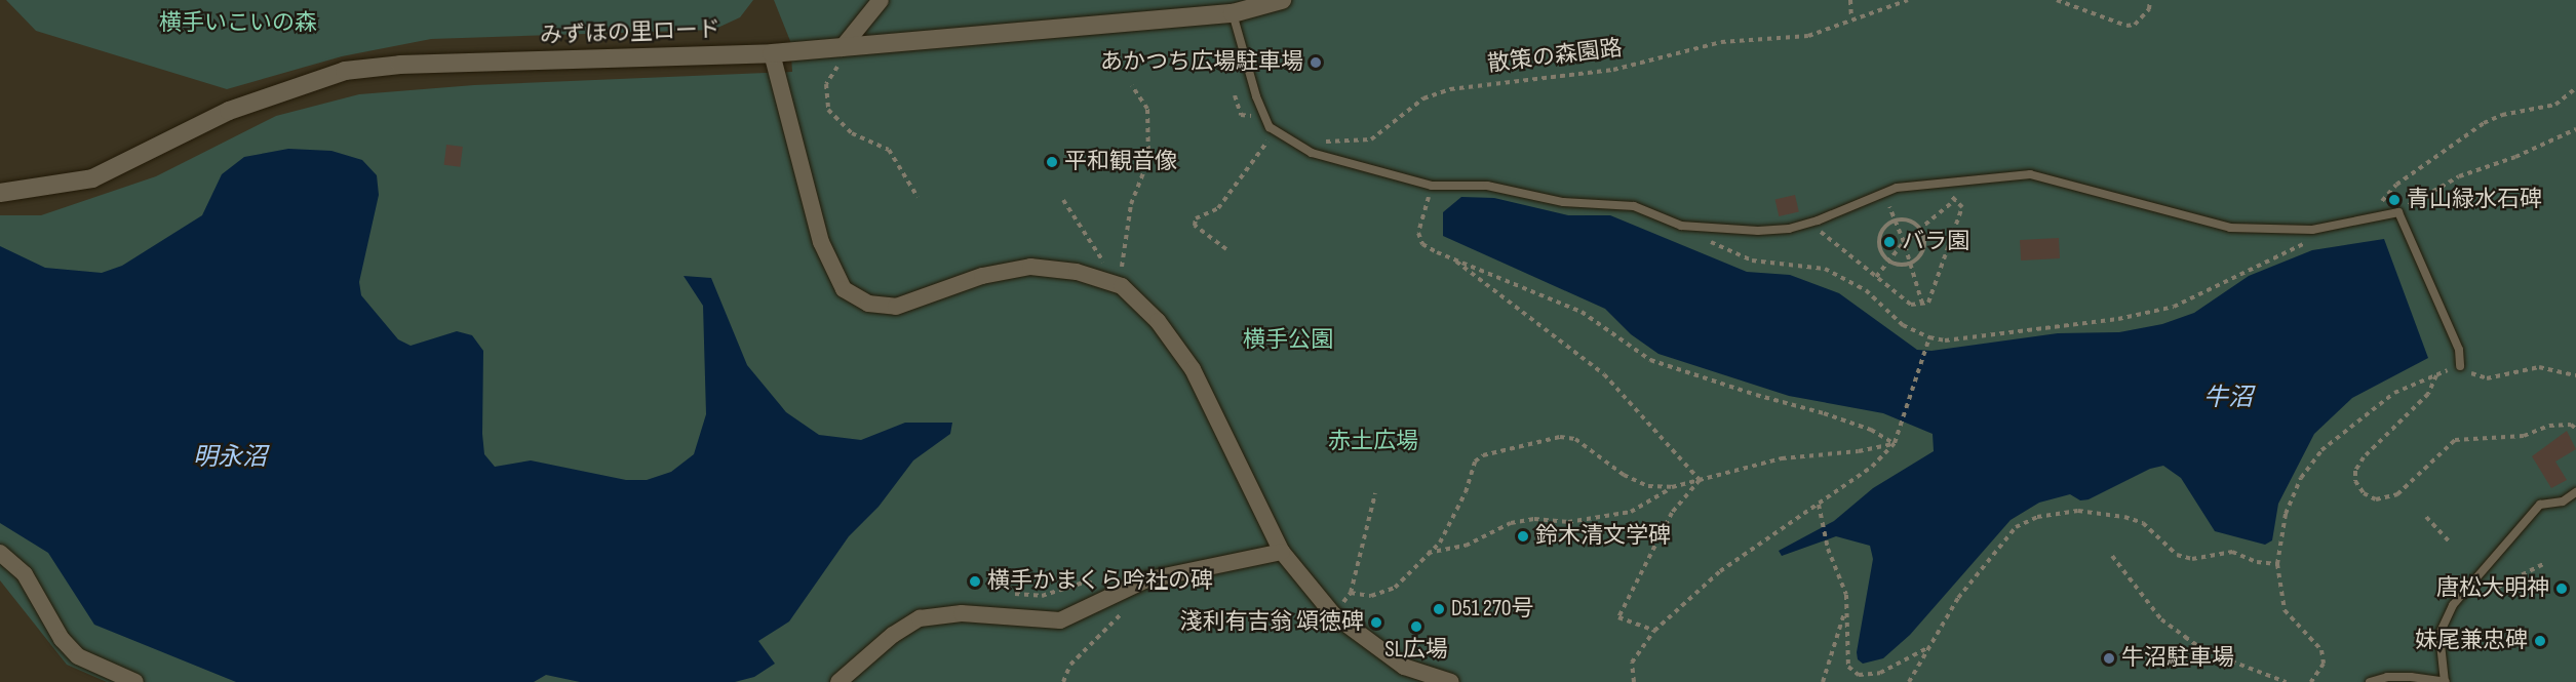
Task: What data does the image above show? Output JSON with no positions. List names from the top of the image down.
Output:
{
  "streets": {
    "street": ["みずほの里ロード"],
    "path": ["散策の森園路"]
  },
  "water": ["牛沼", "明永沼"],
  "parks": ["横手いこいの森", "横手公園", "赤土広場"],
  "places": [
    "あかつち広場駐車場",
    "平和観音像",
    "青山緑水石碑",
    "バラ園",
    "鈴木清文学碑",
    "横手かまくら吟社の碑",
    "唐松大明神",
    "D51 270号",
    "淺利有吉翁 頌徳碑",
    "SL広場",
    "妹尾兼忠碑",
    "牛沼駐車場"
  ]
}
